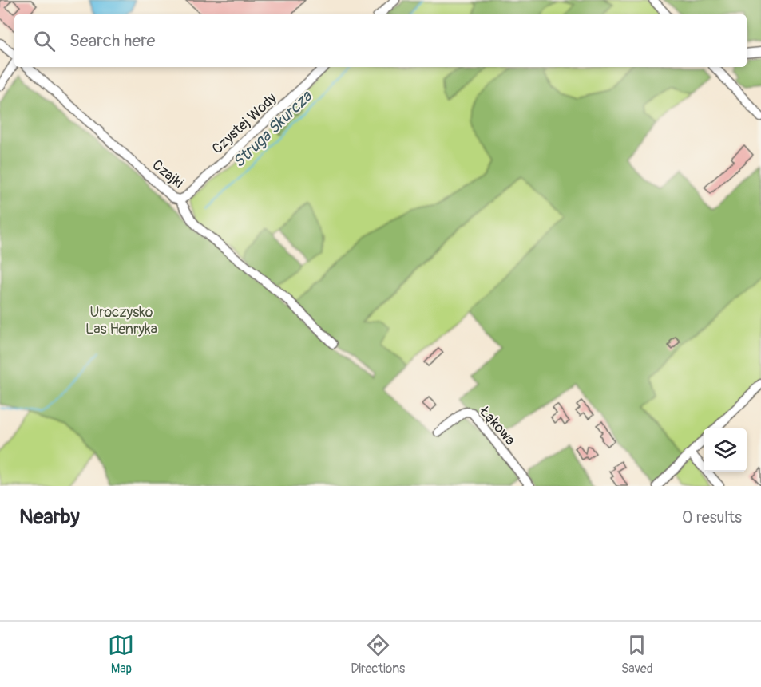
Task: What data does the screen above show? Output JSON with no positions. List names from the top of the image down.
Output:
{
  "streets": {
    "street": ["Czystej Wody", "Czajki", "Łąkowa"]
  },
  "crossings": [
    ["Czystej Wody", "Czajki"]
  ],
  "water": ["Struga Skurcza"],
  "parks": ["Uroczysko Las Henryka"],
  "page": {
    "search": "Search here",
    "heading": ["Nearby", "0 results"],
    "nav": ["Map", "Directions", "Saved"]
  }
}
